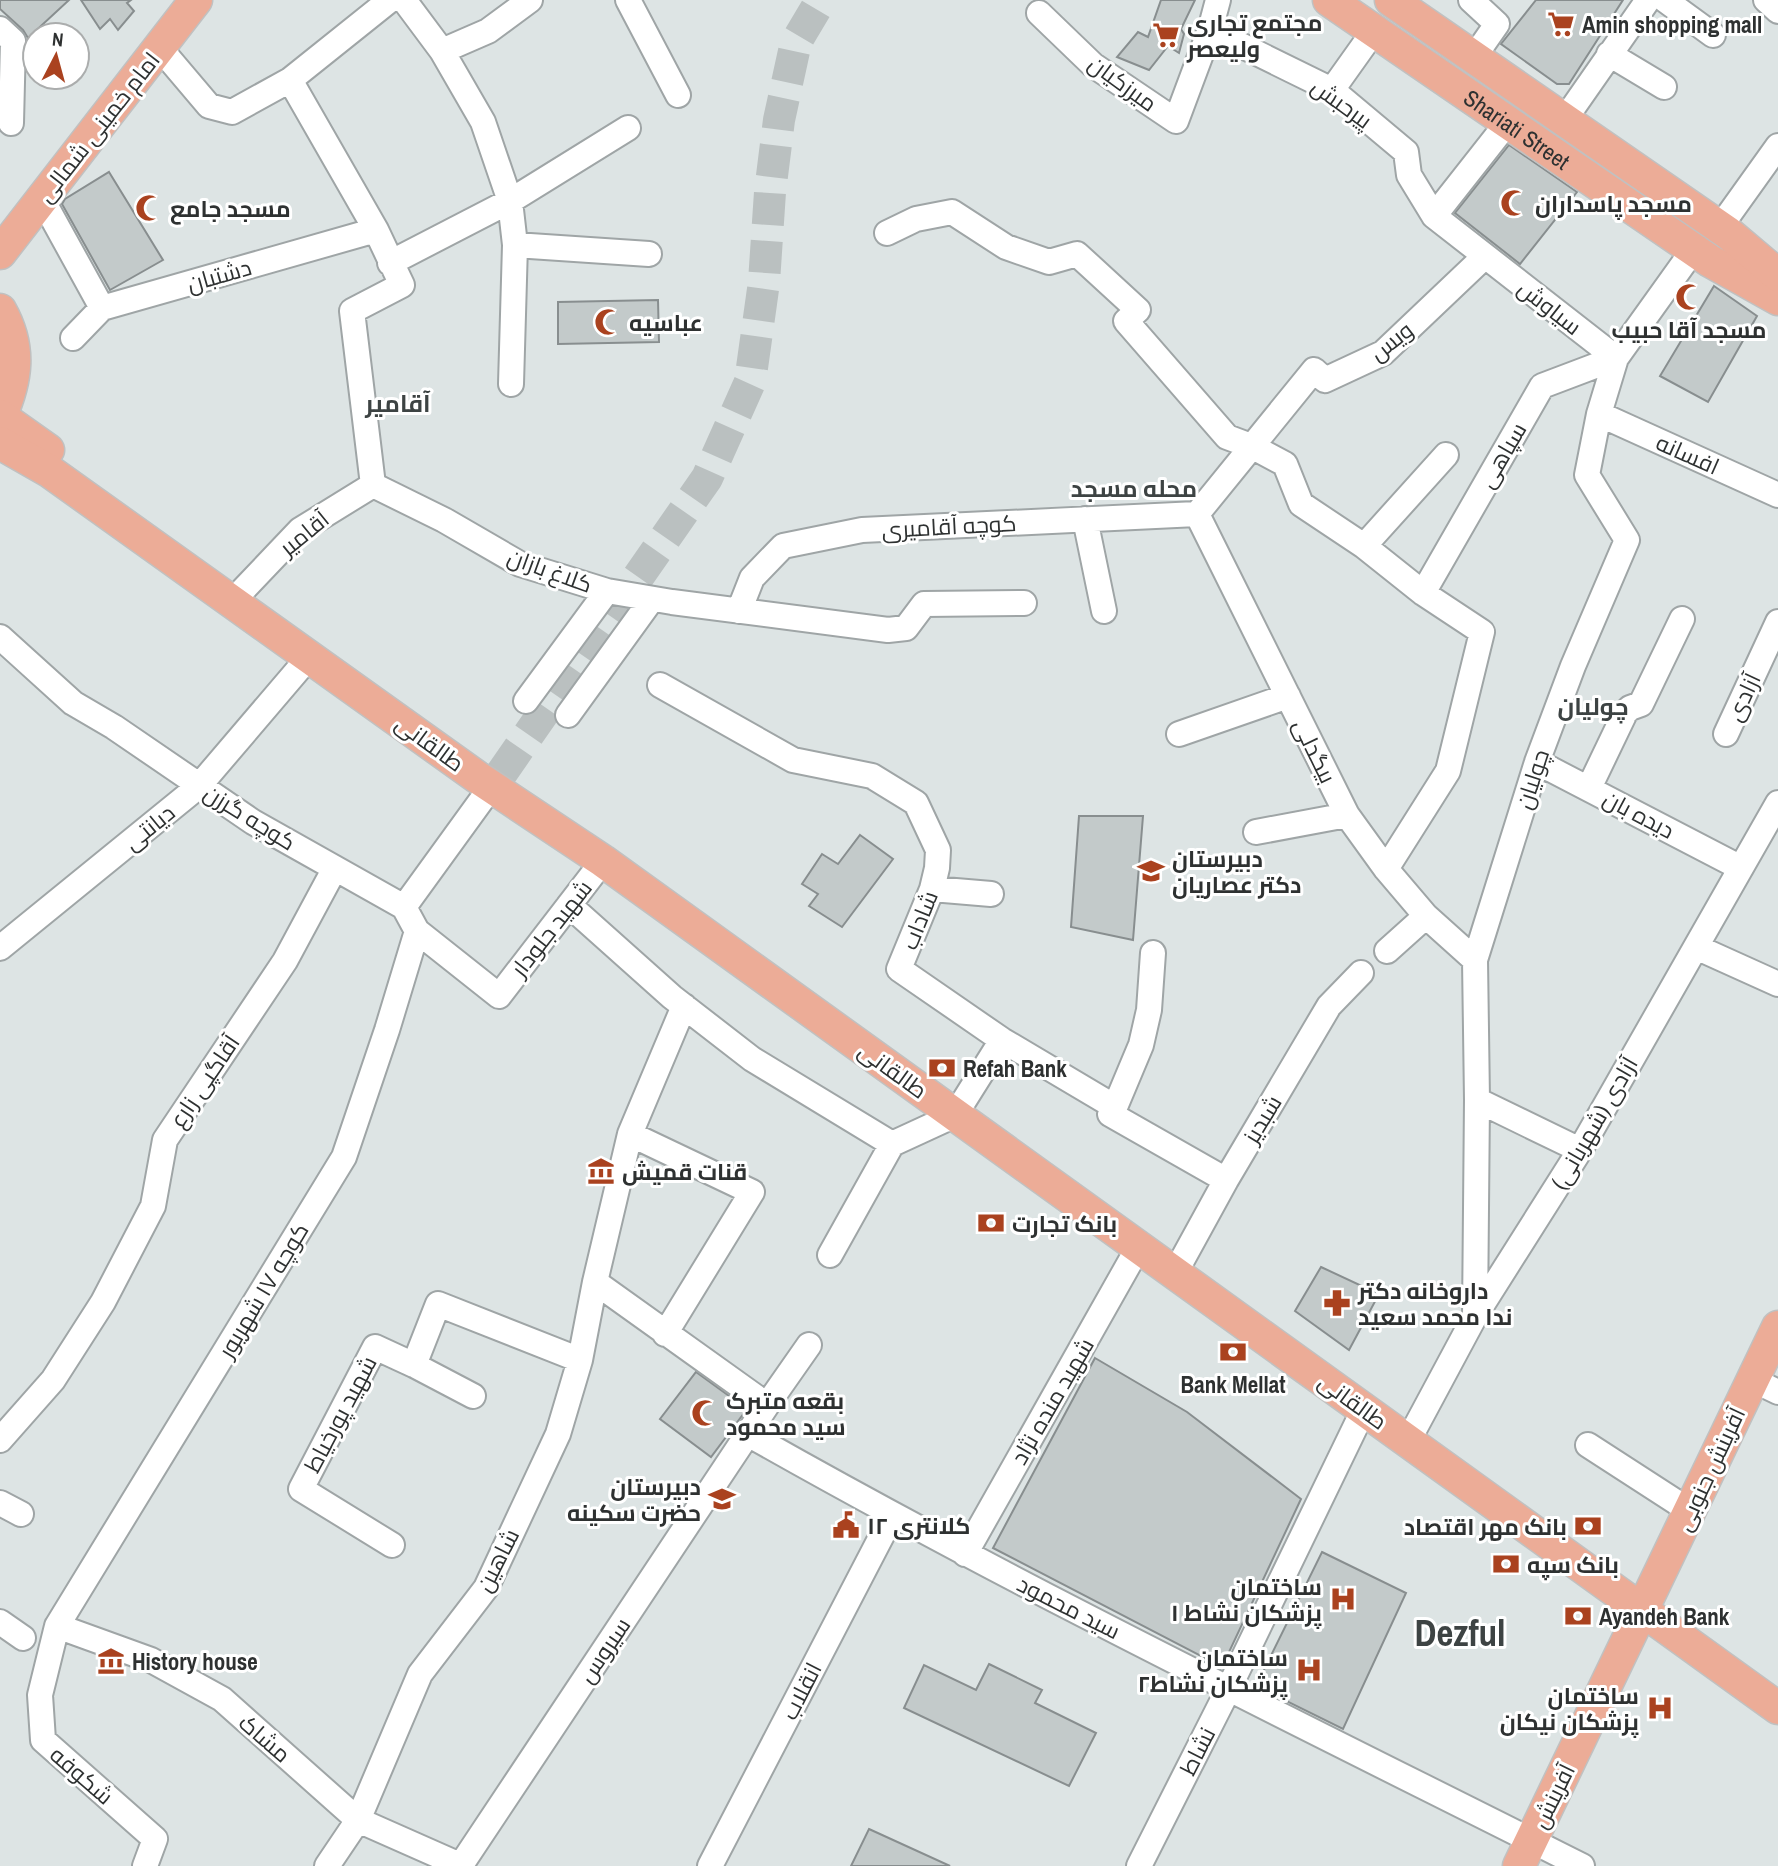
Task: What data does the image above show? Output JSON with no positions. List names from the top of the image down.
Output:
{
  "streets": {
    "main road": [
      "امام خمینی شمالی",
      "Shariati Street",
      "طالقانی",
      "آفرینش جنوبی",
      "آفرینش"
    ],
    "street": [
      "میرزکیان",
      "پیرحبش",
      "دشتبان",
      "سیاوش",
      "ویس",
      "افسانه",
      "سپاهی",
      "کوچه آقامیری",
      "آقامیر",
      "کلاغ بازان",
      "آزادی",
      "بیگدلی",
      "چولیان",
      "دیده بان",
      "کوچه گرزن",
      "دیانتی",
      "شاداب",
      "شهید جلودار",
      "آقاگپی زارع",
      "شبدیز",
      "آزادی (شهربانی)",
      "کوچه ۱۷ شهریور",
      "شهید منده نژاد",
      "شهید پورخیاط",
      "شاهین",
      "سید محمود",
      "سیروس",
      "انقلاب",
      "مشاک",
      "نشاط",
      "شکوفه"
    ]
  },
  "crossings": [
    ["میرزکیان", "پیرحبش"],
    ["Shariati Street", "چولیان"],
    ["سیاوش", "ویس"],
    ["سیاوش", "سپاهی"],
    ["سیاوش", "چولیان"],
    ["افسانه", "چولیان"],
    ["سپاهی", "چولیان"],
    ["کوچه آقامیری", "بیگدلی"],
    ["آقامیر", "کلاغ بازان"],
    ["آقامیر", "طالقانی"],
    ["طالقانی", "دیانتی"],
    ["طالقانی", "شهید جلودار"],
    ["طالقانی", "شبدیز"],
    ["طالقانی", "آزادی (شهربانی)"],
    ["طالقانی", "شهید منده نژاد"],
    ["طالقانی", "آفرینش جنوبی"],
    ["طالقانی", "نشاط"],
    ["طالقانی", "آفرینش"],
    ["بیگدلی", "چولیان"],
    ["چولیان", "دیده بان"],
    ["چولیان", "آزادی (شهربانی)"],
    ["دیده بان", "آزادی (شهربانی)"],
    ["کوچه گرزن", "دیانتی"],
    ["کوچه گرزن", "آقاگپی زارع"],
    ["شاداب", "شبدیز"],
    ["شهید جلودار", "کوچه ۱۷ شهریور"],
    ["کوچه ۱۷ شهریور", "مشاک"],
    ["کوچه ۱۷ شهریور", "شکوفه"],
    ["شهید منده نژاد", "سید محمود"],
    ["شهید پورخیاط", "شاهین"],
    ["آفرینش جنوبی", "آفرینش"],
    ["شاهین", "مشاک"],
    ["سید محمود", "سیروس"],
    ["سید محمود", "انقلاب"],
    ["سید محمود", "نشاط"],
    ["سید محمود", "آفرینش"],
    ["سیروس", "مشاک"],
    ["مشاک", "شکوفه"]
  ],
  "districts": [
    "آقامیر",
    "محله مسجد",
    "چولیان",
    "Dezful"
  ],
  "places": {
    "supermarket": ["Amin shopping mall", "مجتمع تجاری ولیعصر"],
    "mosque": [
      "مسجد پاسداران",
      "مسجد جامع",
      "مسجد آقا حبیب",
      "عباسیه",
      "بقعه متبرک سید محمود"
    ],
    "school or university": ["دبیرستان دکتر عصاریان", "دبیرستان حضرت سکینه"],
    "bank": [
      "Refah Bank",
      "بانک تجارت",
      "Bank Mellat",
      "بانک مهر اقتصاد",
      "بانک سپه",
      "Ayandeh Bank"
    ],
    "museum": ["قنات قمیش", "History house"],
    "pharmacy": ["داروخانه دکتر ندا محمد سعید"],
    "public building": ["کلانتری ۱۲"],
    "hospital": ["ساختمان پزشکان نشاط ۱", "ساختمان پزشکان نشاط۲", "ساختمان پزشکان نیکان"]
  },
  "north": "top"
}
